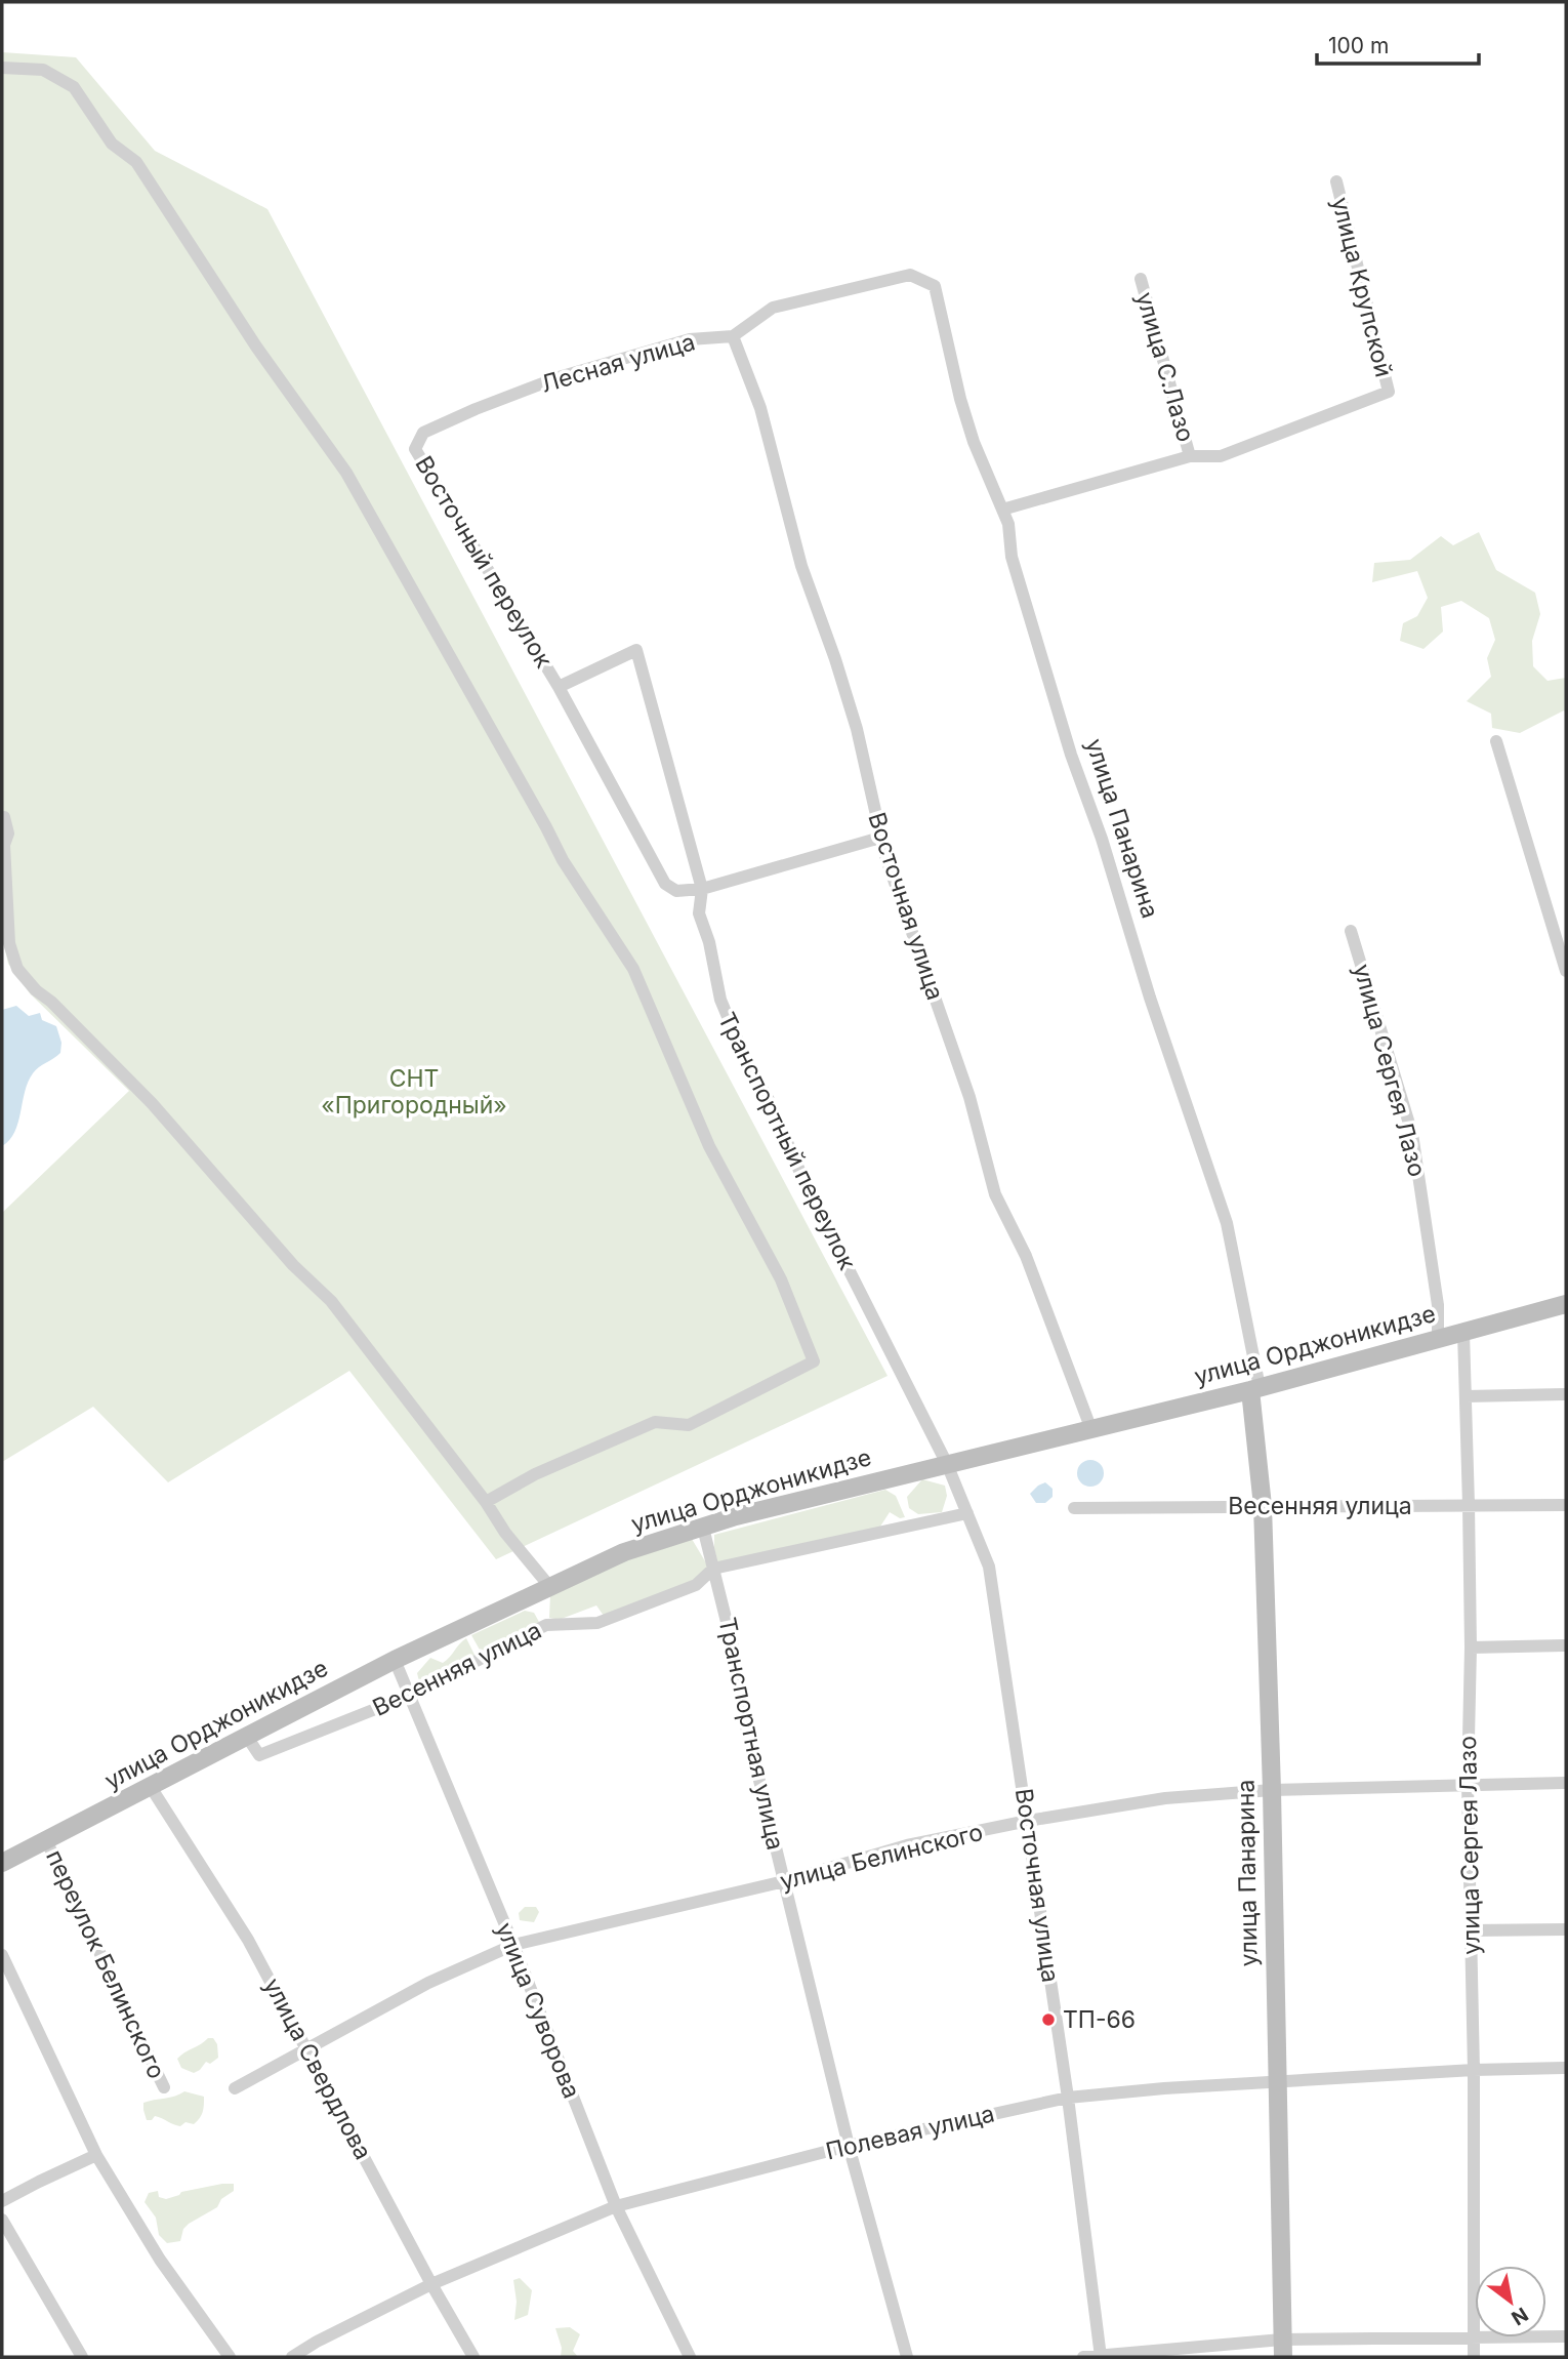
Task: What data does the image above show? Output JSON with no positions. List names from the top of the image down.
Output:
{
  "streets": {
    "main road": ["улица Панарина", "улица Орджоникидзе"],
    "street": [
      "улица Крупской",
      "Лесная улица",
      "улица С.Лазо",
      "Восточный переулок",
      "Восточная улица",
      "улица Сергея Лазо",
      "Транспортный переулок",
      "Весенняя улица",
      "Транспортная улица",
      "улица Белинского",
      "переулок Белинского",
      "улица Суворова",
      "улица Свердлова",
      "Полевая улица"
    ]
  },
  "crossings": [
    ["улица Крупской", "улица С.Лазо"],
    ["Лесная улица", "Восточный переулок"],
    ["Лесная улица", "улица Панарина"],
    ["Лесная улица", "Восточная улица"],
    ["Восточный переулок", "Транспортный переулок"],
    ["улица Панарина", "улица Орджоникидзе"],
    ["улица Панарина", "Весенняя улица"],
    ["улица Панарина", "улица Белинского"],
    ["улица Панарина", "Полевая улица"],
    ["Восточная улица", "Транспортный переулок"],
    ["Восточная улица", "улица Орджоникидзе"],
    ["Восточная улица", "Весенняя улица"],
    ["Восточная улица", "улица Белинского"],
    ["Восточная улица", "Полевая улица"],
    ["улица Сергея Лазо", "улица Орджоникидзе"],
    ["улица Сергея Лазо", "Весенняя улица"],
    ["улица Сергея Лазо", "улица Белинского"],
    ["улица Сергея Лазо", "Полевая улица"],
    ["Транспортный переулок", "улица Орджоникидзе"],
    ["улица Орджоникидзе", "Весенняя улица"],
    ["улица Орджоникидзе", "Транспортная улица"],
    ["улица Орджоникидзе", "переулок Белинского"],
    ["улица Орджоникидзе", "улица Суворова"],
    ["улица Орджоникидзе", "улица Свердлова"],
    ["Весенняя улица", "Транспортная улица"],
    ["Весенняя улица", "улица Суворова"],
    ["Транспортная улица", "улица Белинского"],
    ["Транспортная улица", "Полевая улица"],
    ["улица Белинского", "улица Суворова"],
    ["улица Белинского", "улица Свердлова"],
    ["улица Суворова", "Полевая улица"],
    ["улица Свердлова", "Полевая улица"]
  ],
  "parks": ["СНТ «Пригородный»"],
  "places": ["ТП-66"],
  "scale_bar": "100 m",
  "north": "bottom right"
}
